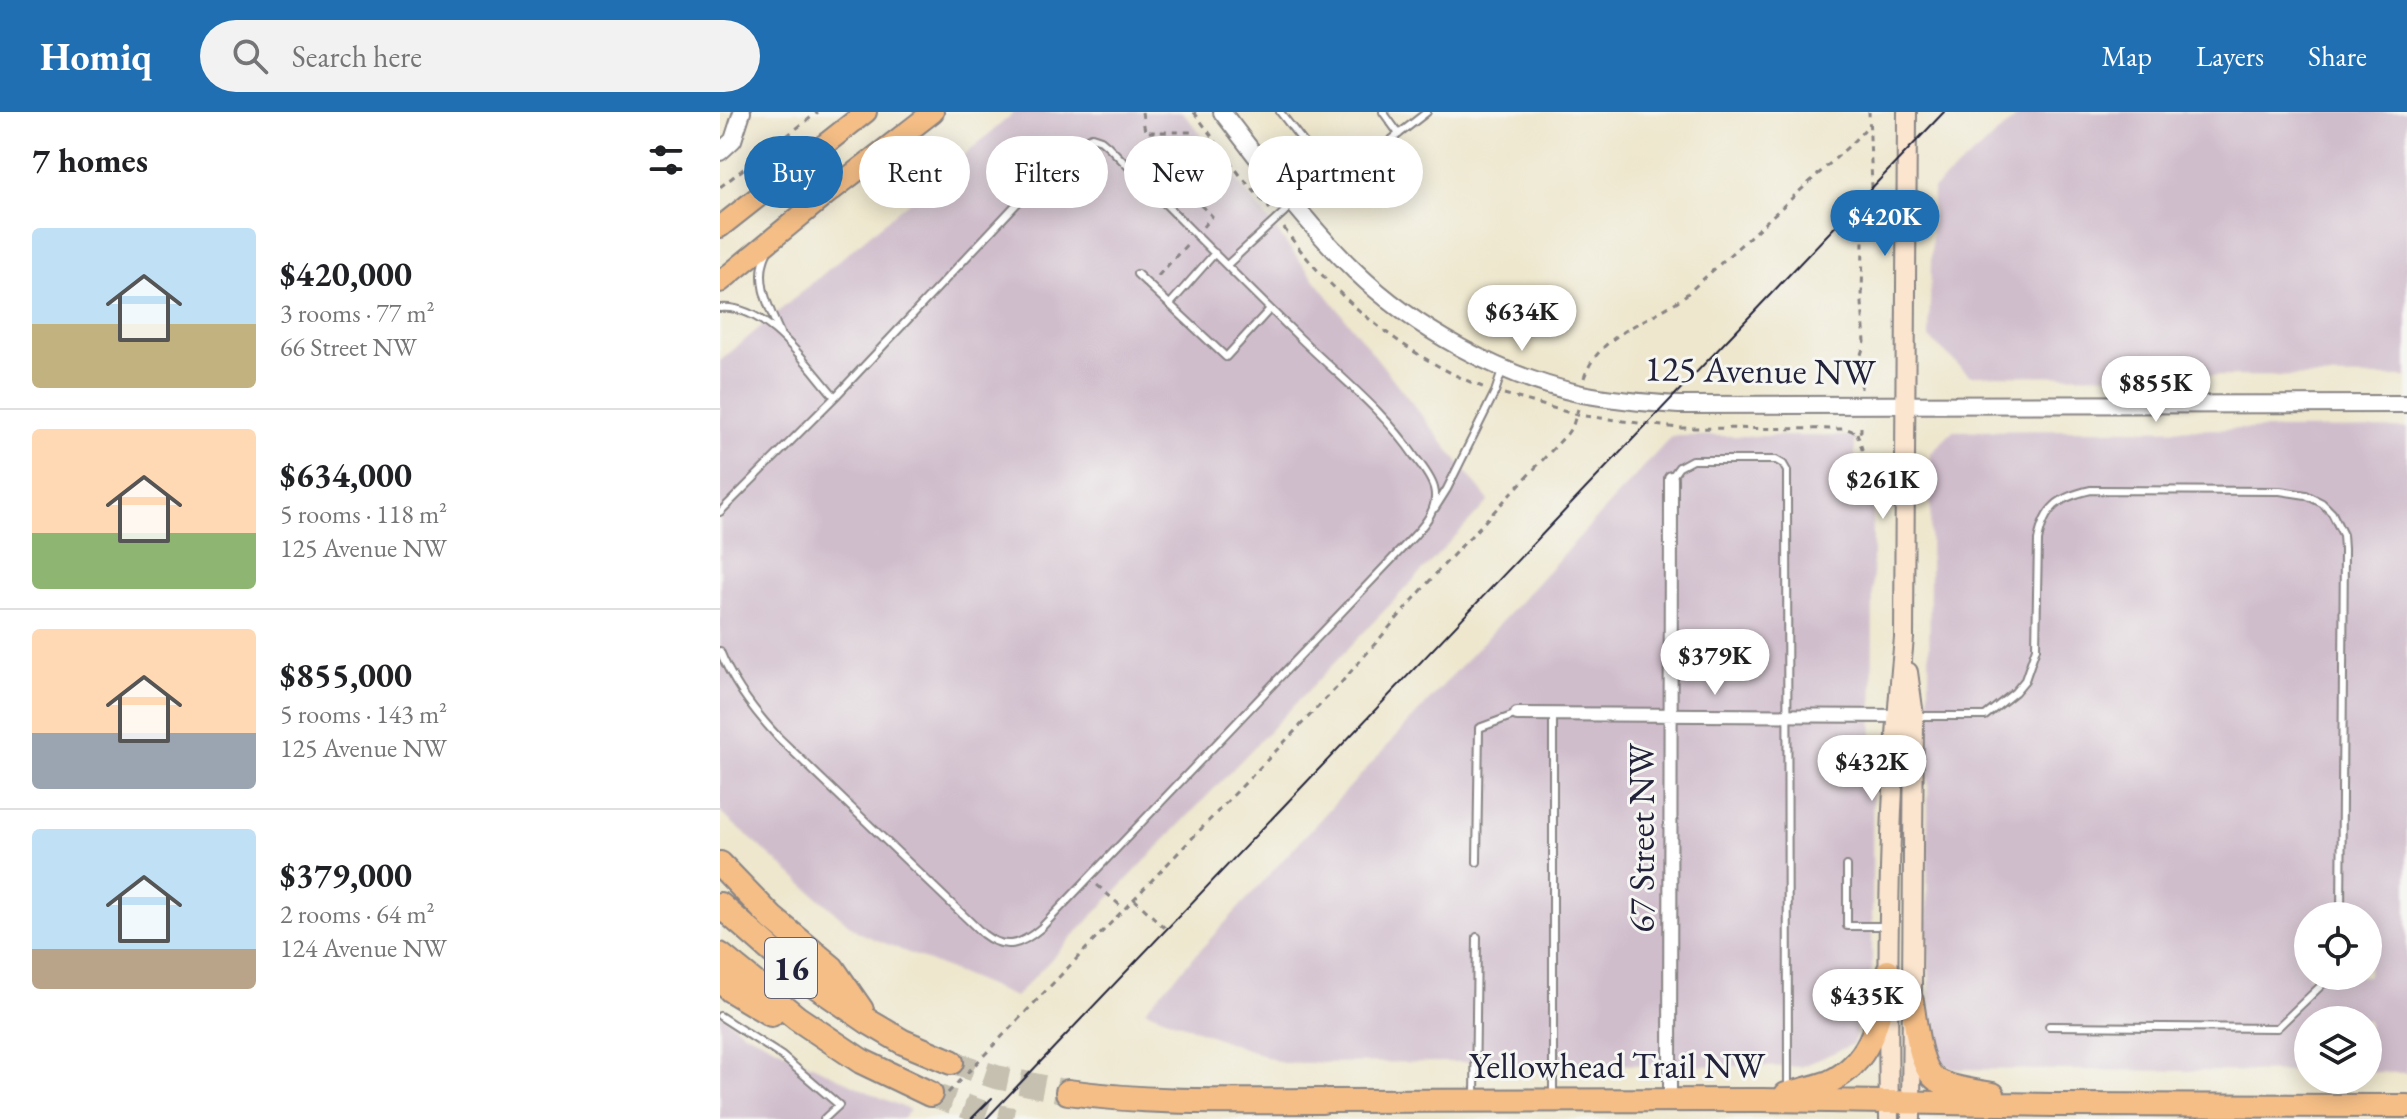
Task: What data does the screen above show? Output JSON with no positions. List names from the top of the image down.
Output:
{
  "streets": {
    "highway": ["16", "Yellowhead Trail NW"],
    "street": ["125 Avenue NW", "67 Street NW"]
  },
  "crossings": [
    ["67 Street NW", "Yellowhead Trail NW"]
  ],
  "page": {
    "header": "Homiq",
    "search": "Search here",
    "nav": ["Map", "Layers", "Share"],
    "heading": "7 homes",
    "chip": [
      "Buy",
      "Rent",
      "Filters",
      "New",
      "Apartment"
    ],
    "price": [
      "$420K",
      "$634K",
      "$855K",
      "$261K",
      "$379K",
      "$432K",
      "$435K"
    ],
    "list": [
      {
        "name": "$420,000",
        "note": "3 rooms · 77 m² · 66 Street NW"
      },
      {
        "name": "$634,000",
        "note": "5 rooms · 118 m² · 125 Avenue NW"
      },
      {
        "name": "$855,000",
        "note": "5 rooms · 143 m² · 125 Avenue NW"
      },
      {
        "name": "$379,000",
        "note": "2 rooms · 64 m² · 124 Avenue NW"
      }
    ]
  }
}
